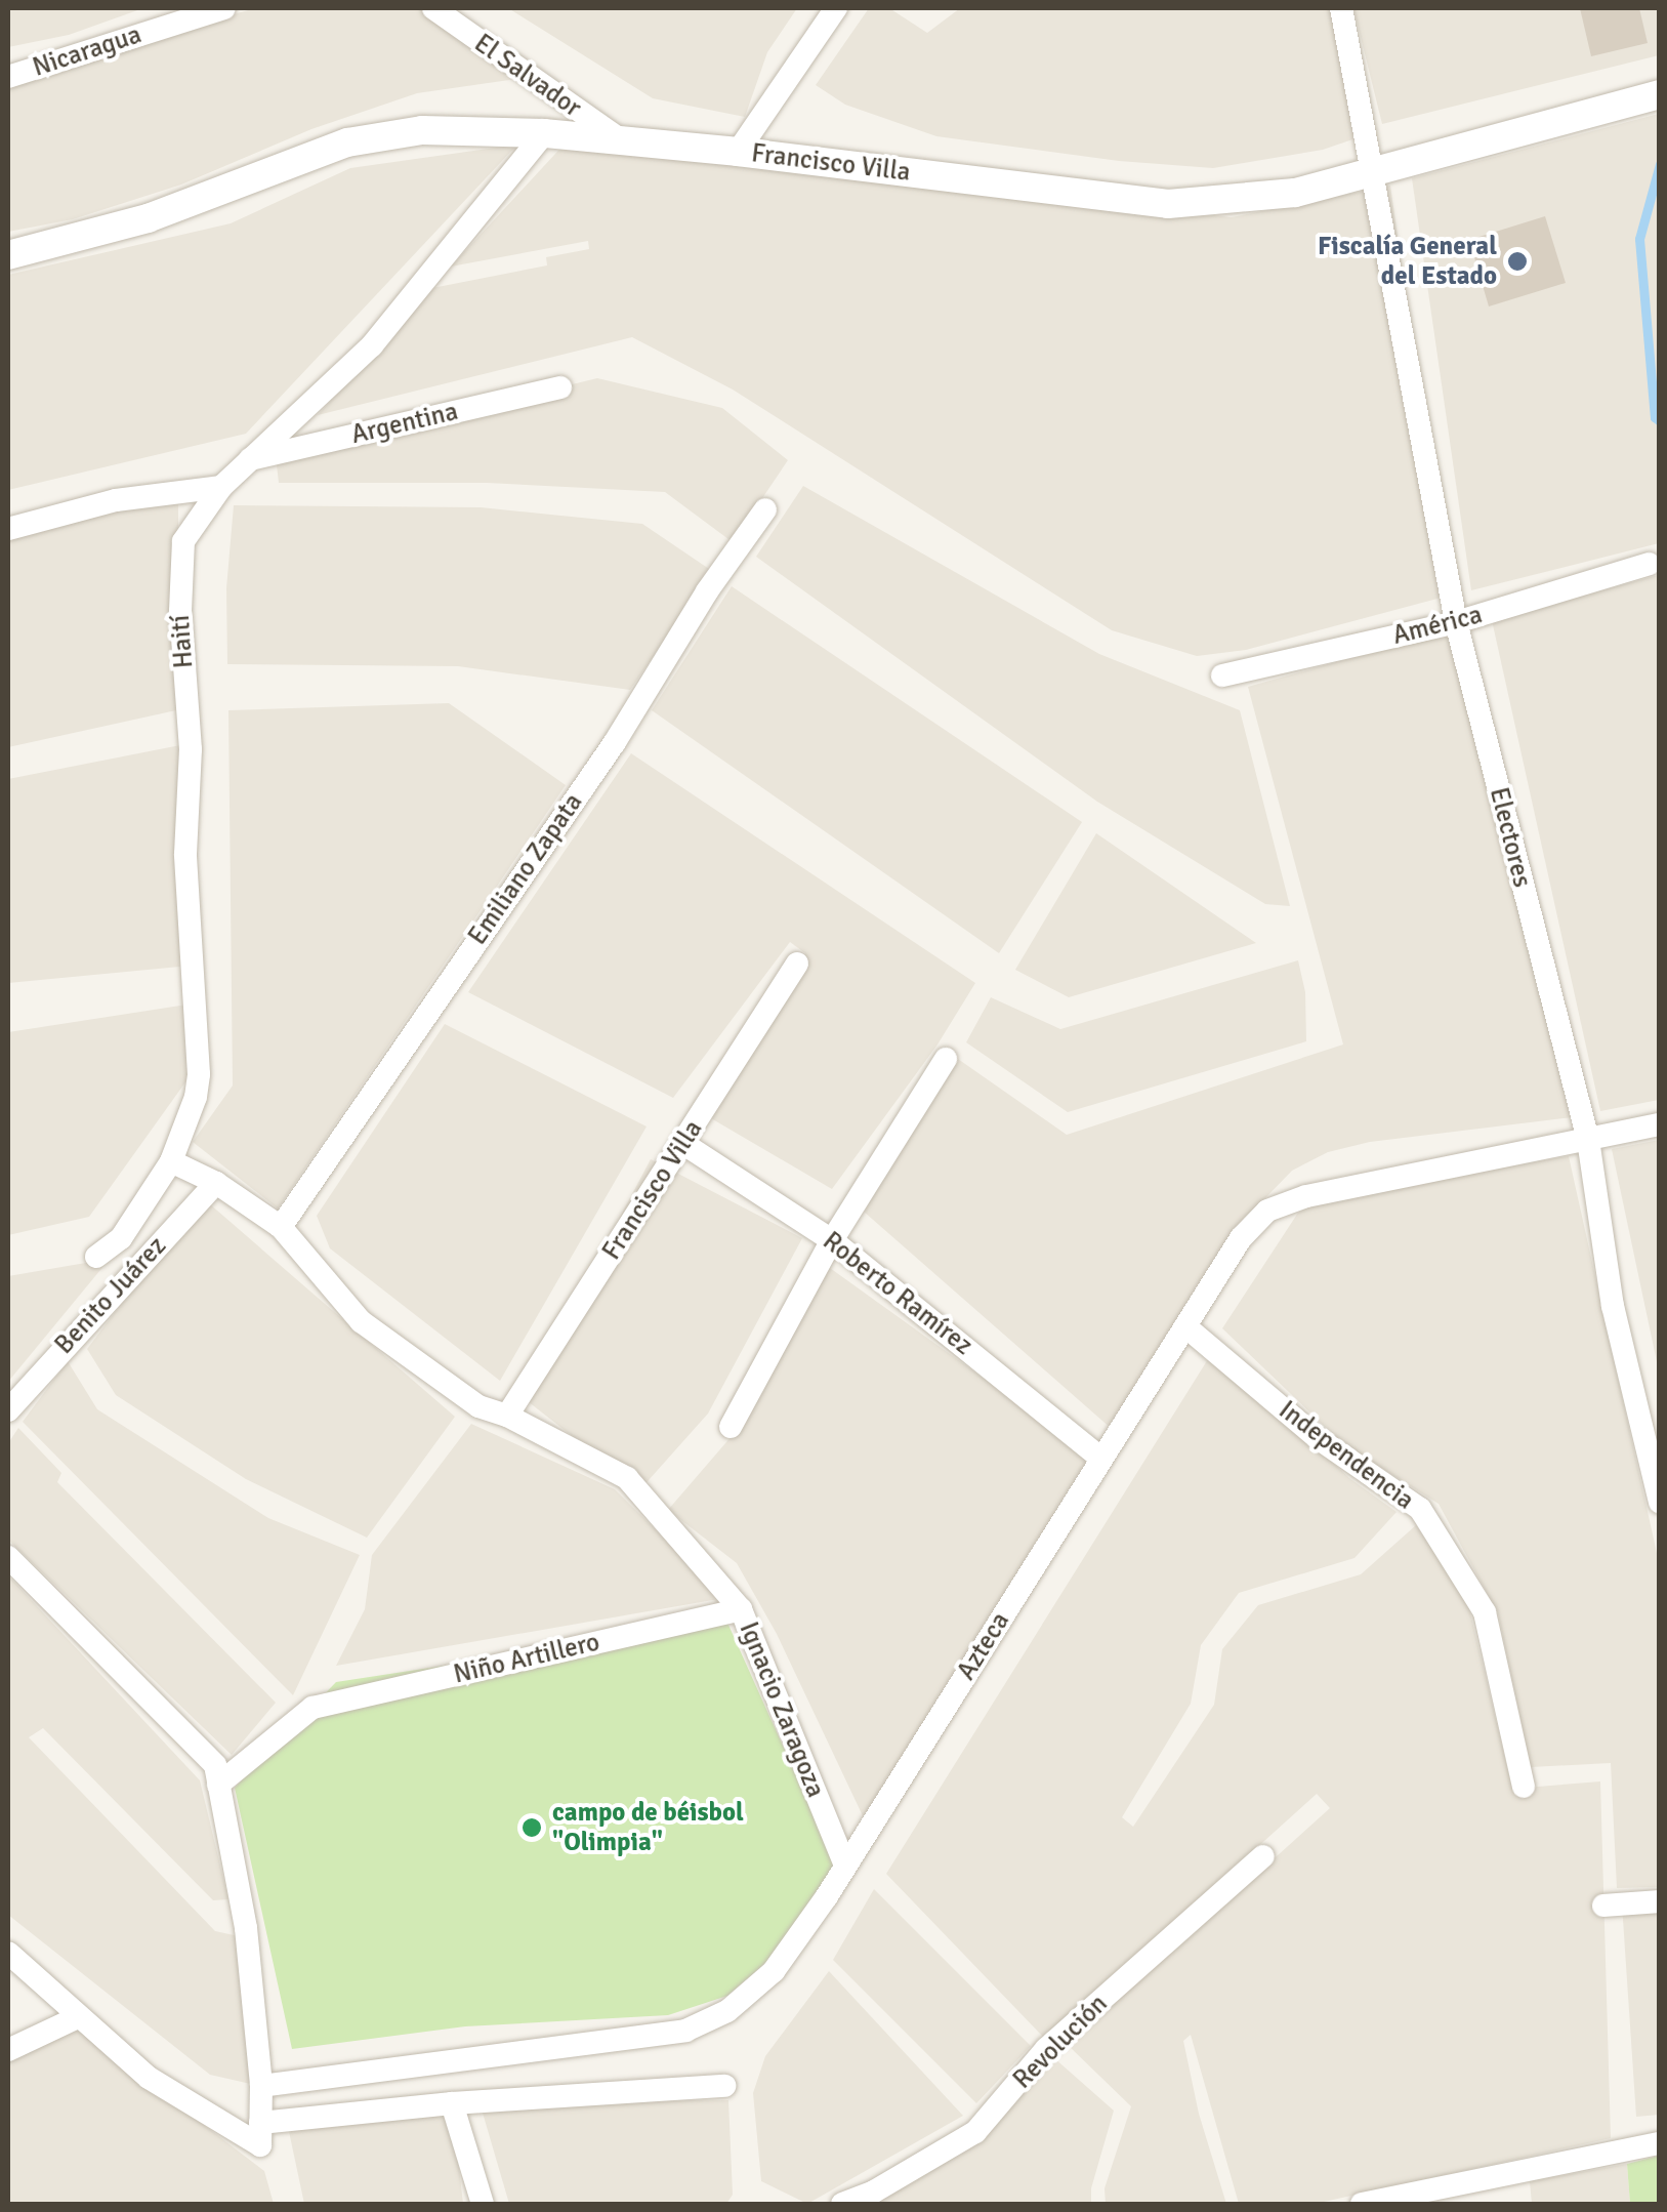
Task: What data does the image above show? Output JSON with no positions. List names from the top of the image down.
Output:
{
  "streets": {
    "street": [
      "Nicaragua",
      "El Salvador",
      "Francisco Villa",
      "Argentina",
      "América",
      "Haití",
      "Electores",
      "Emiliano Zapata",
      "Roberto Ramírez",
      "Benito Juárez",
      "Independencia",
      "Azteca",
      "Niño Artillero",
      "Ignacio Zaragoza",
      "Revolución"
    ]
  },
  "crossings": [
    ["El Salvador", "Francisco Villa"],
    ["Francisco Villa", "Haití"],
    ["Francisco Villa", "Electores"],
    ["Francisco Villa", "Roberto Ramírez"],
    ["Francisco Villa", "Ignacio Zaragoza"],
    ["Argentina", "Haití"],
    ["América", "Electores"],
    ["Haití", "Ignacio Zaragoza"],
    ["Electores", "Azteca"],
    ["Emiliano Zapata", "Ignacio Zaragoza"],
    ["Roberto Ramírez", "Azteca"],
    ["Benito Juárez", "Ignacio Zaragoza"],
    ["Independencia", "Azteca"],
    ["Azteca", "Ignacio Zaragoza"],
    ["Niño Artillero", "Ignacio Zaragoza"]
  ],
  "places": ["Fiscalía General del Estado", "campo de béisbol \"Olimpia\""]
}
